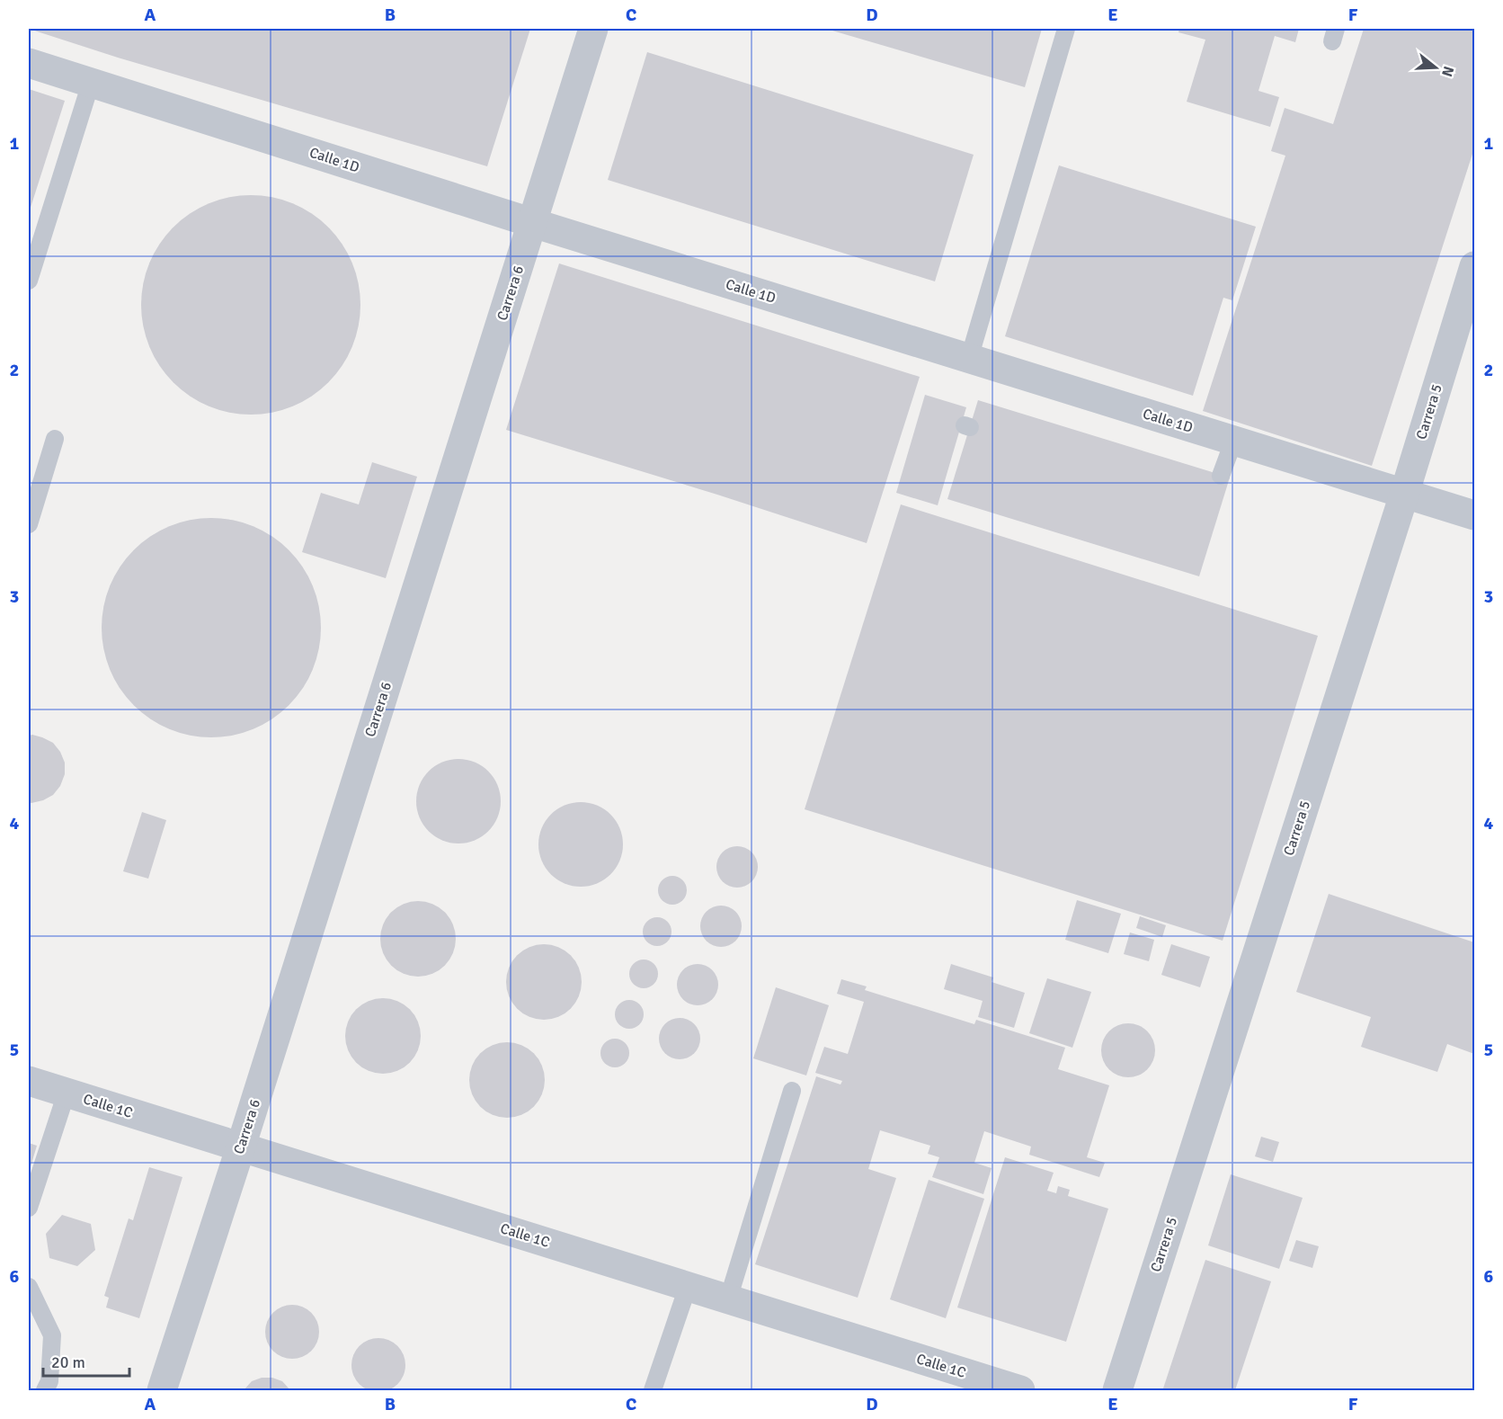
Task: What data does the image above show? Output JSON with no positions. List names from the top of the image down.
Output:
{
  "streets": {
    "street": [
      "Calle 1D",
      "Carrera 6",
      "Carrera 5",
      "Calle 1C"
    ]
  },
  "crossings": [
    ["Calle 1D", "Carrera 6"],
    ["Calle 1D", "Carrera 5"],
    ["Carrera 6", "Calle 1C"]
  ],
  "scale_bar": "20 m",
  "north": "right",
  "grid": {
    "columns": [
      "A",
      "B",
      "C",
      "D",
      "E",
      "F"
    ],
    "rows": [
      "1",
      "2",
      "3",
      "4",
      "5",
      "6"
    ]
  }
}
